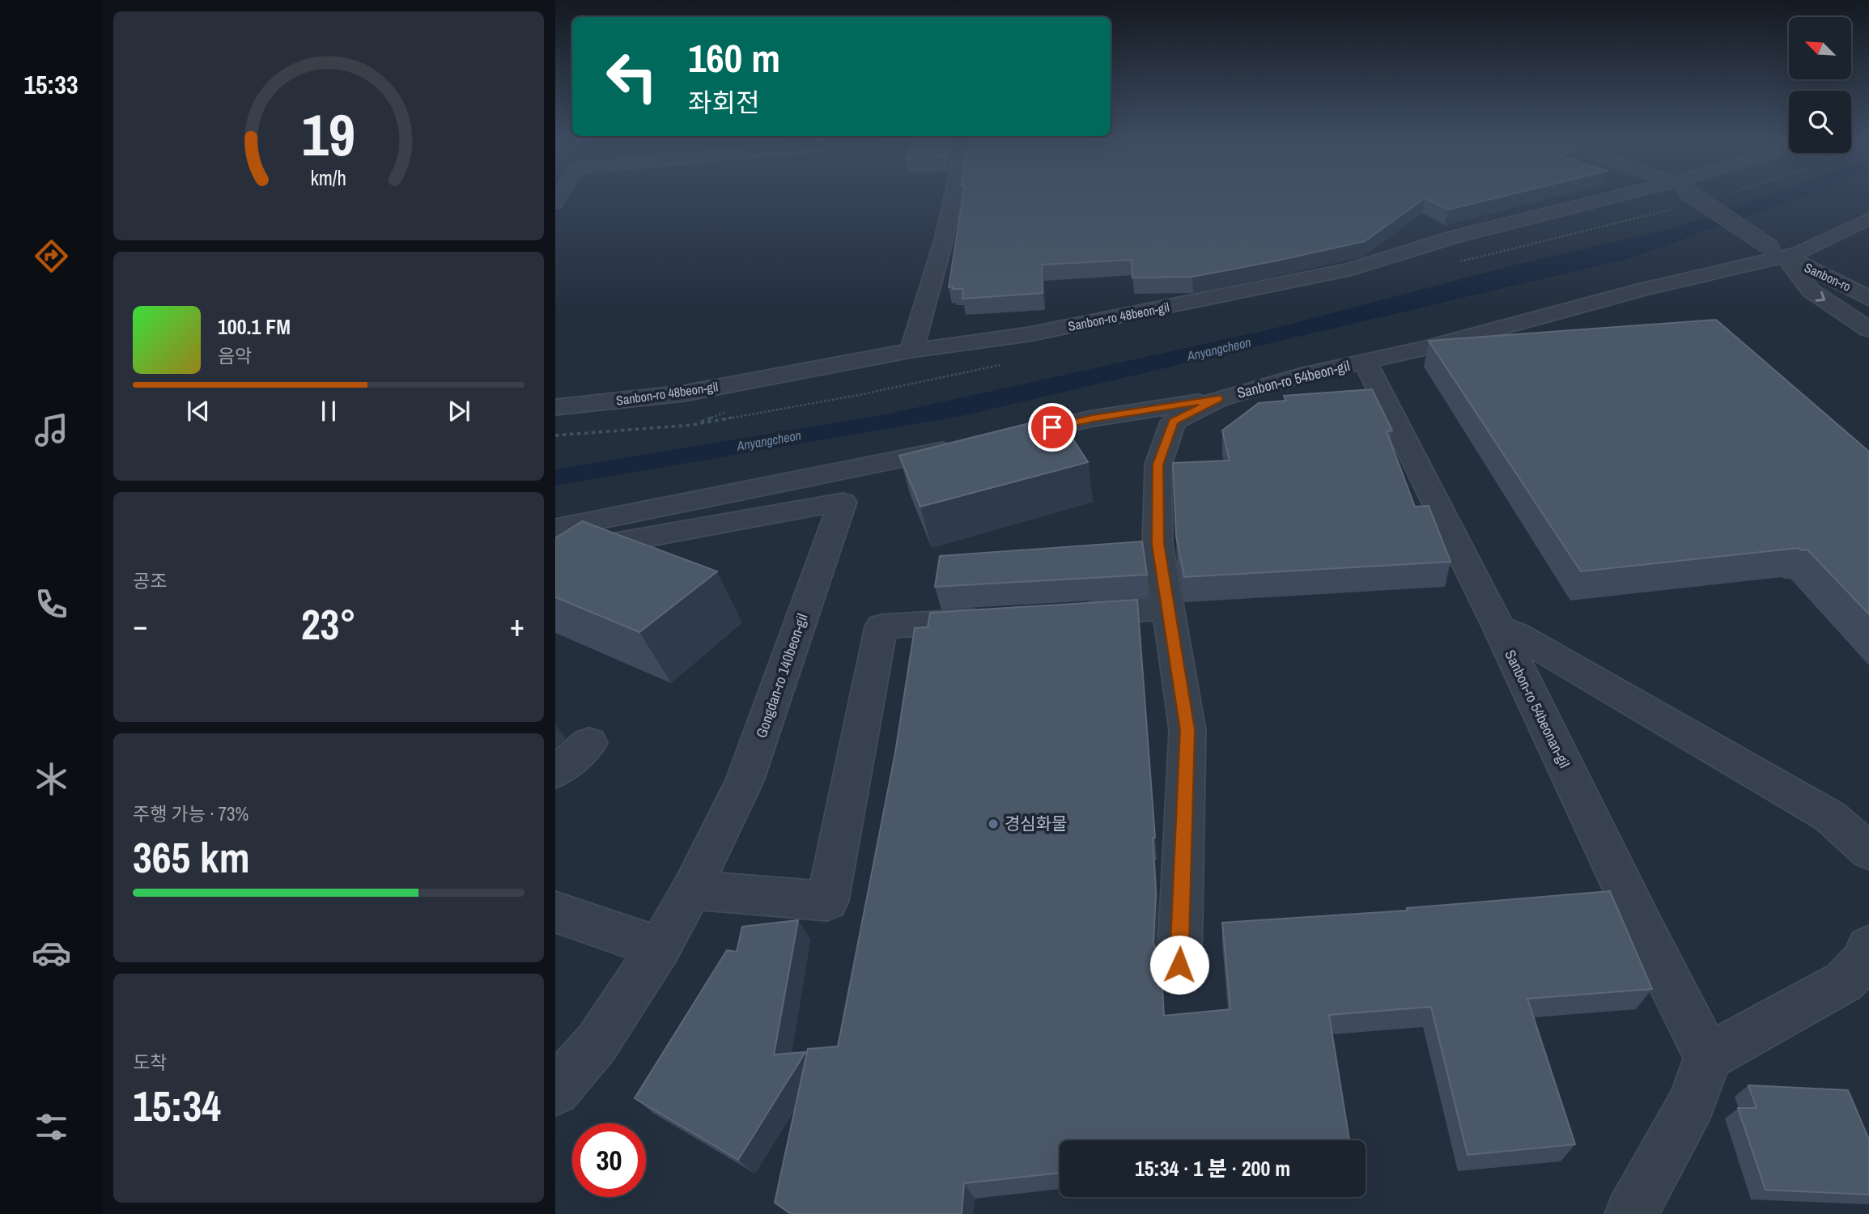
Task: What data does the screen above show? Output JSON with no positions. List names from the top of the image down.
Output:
{
  "streets": {
    "street": [
      "Sanbon-ro",
      "Sanbon-ro 48beon-gil",
      "Sanbon-ro 54beon-gil",
      "Gongdan-ro 140beon-gil",
      "Sanbon-ro 54beonan-gil"
    ]
  },
  "crossings": [
    ["Sanbon-ro", "Sanbon-ro 54beon-gil"],
    ["Sanbon-ro 54beon-gil", "Sanbon-ro 54beonan-gil"]
  ],
  "water": ["Anyangcheon"],
  "places": ["경심화물"],
  "north": "top left",
  "page": {
    "tabs": "15:33",
    "turn": ["160 m", "좌회전"],
    "song": ["100.1 FM", "음악"],
    "tile": [
      "공조",
      ["주행 가능 · 73%", "365 km"],
      ["도착", "15:34"]
    ],
    "heat": ["−", "23°", "+"],
    "limit": "30",
    "trip": "15:34 · 1 분 · 200 m",
    "gauge": ["19", "km/h"]
  }
}
